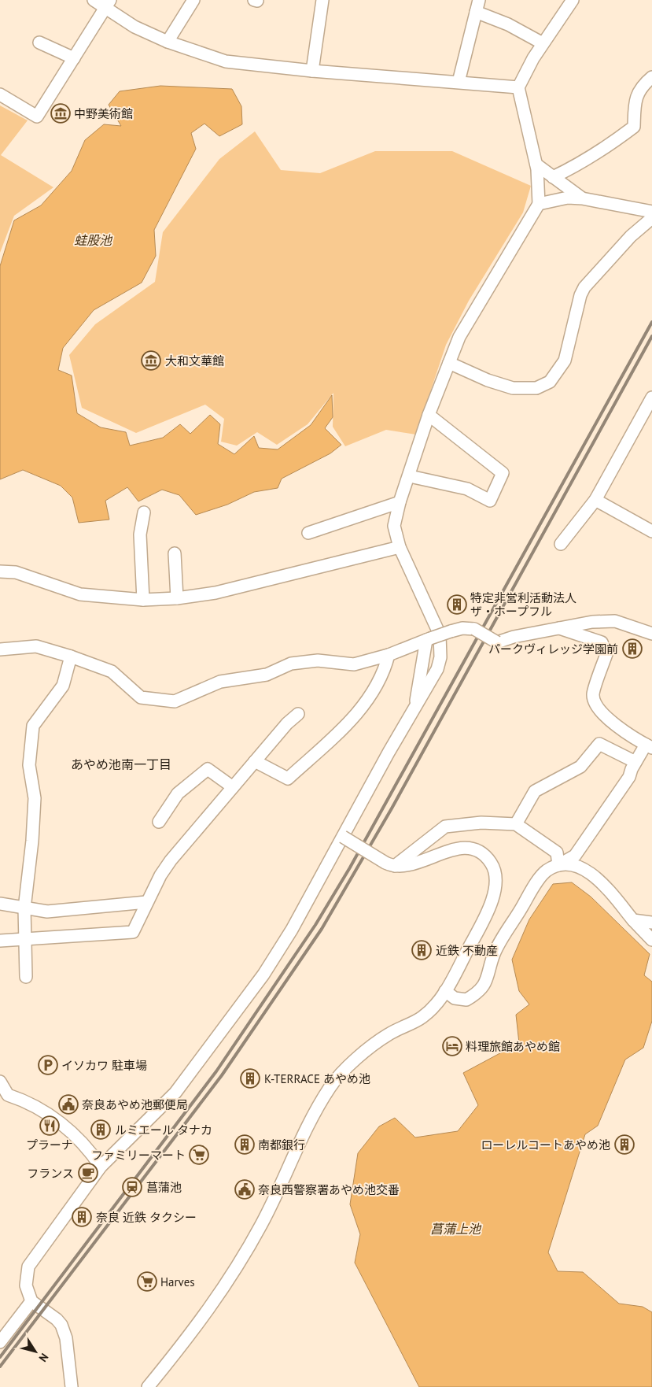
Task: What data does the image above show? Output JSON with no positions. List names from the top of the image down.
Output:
{
  "districts": ["あやめ池南一丁目"],
  "water": ["蛙股池", "菖蒲上池"],
  "places": {
    "museum": ["中野美術館", "大和文華館"],
    "building": [
      "特定非営利活動法人 ザ・ホープフル",
      "パークヴィレッジ学園前",
      "近鉄 不動産",
      "K-TERRACE あやめ池",
      "ルミエール タナカ",
      "南都銀行",
      "ローレルコートあやめ池",
      "奈良 近鉄 タクシー"
    ],
    "hotel": ["料理旅館あやめ館"],
    "parking": ["イソカワ 駐車場"],
    "public building": ["奈良あやめ池郵便局", "奈良西警察署あやめ池交番"],
    "restaurant": ["プラーナ"],
    "supermarket": ["ファミリーマート", "Harves"],
    "cafe": ["フランス"],
    "station": ["菖蒲池"]
  },
  "north": "bottom right"
}
